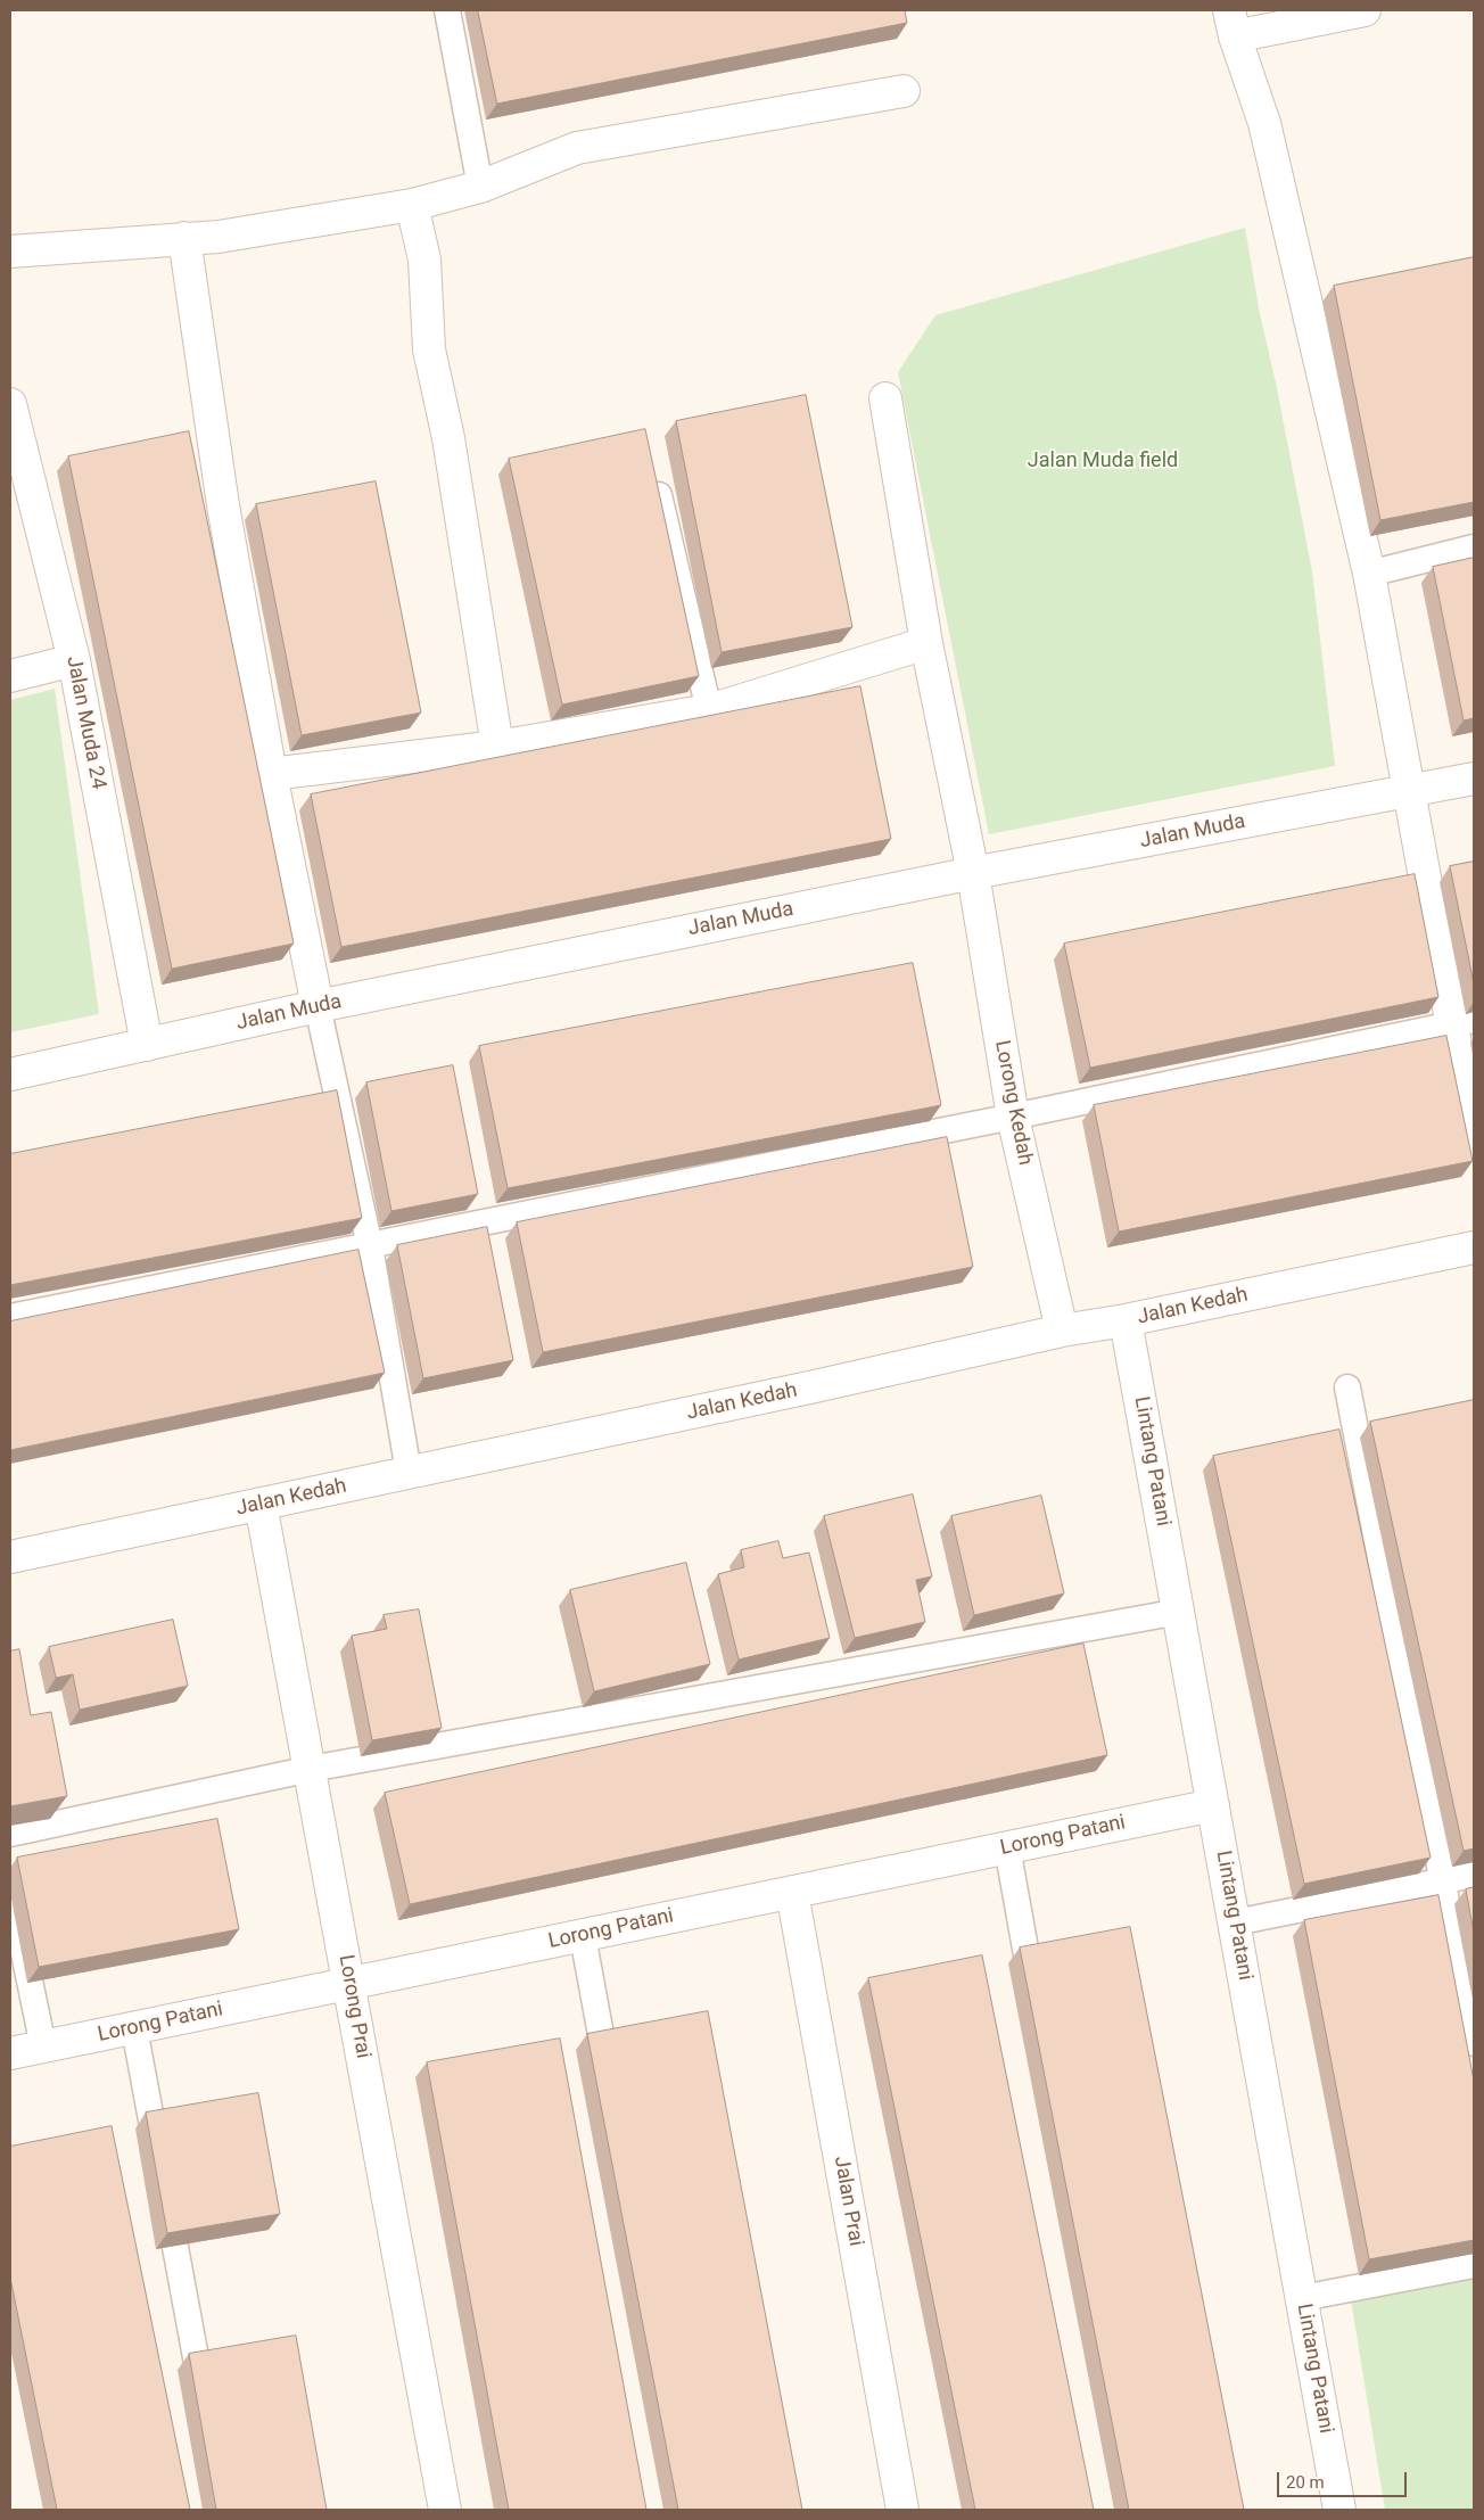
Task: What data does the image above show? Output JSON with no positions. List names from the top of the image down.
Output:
{
  "streets": {
    "street": [
      "Jalan Muda 24",
      "Jalan Muda",
      "Lorong Kedah",
      "Jalan Kedah",
      "Lintang Patani",
      "Lorong Patani",
      "Lorong Prai",
      "Jalan Prai"
    ]
  },
  "crossings": [
    ["Jalan Muda 24", "Jalan Muda"],
    ["Jalan Muda", "Lorong Kedah"],
    ["Lorong Kedah", "Jalan Kedah"],
    ["Jalan Kedah", "Lintang Patani"],
    ["Jalan Kedah", "Lorong Prai"],
    ["Lintang Patani", "Lorong Patani"],
    ["Lorong Patani", "Lorong Prai"],
    ["Lorong Patani", "Jalan Prai"]
  ],
  "parks": ["Jalan Muda field"],
  "scale_bar": "20 m"
}
